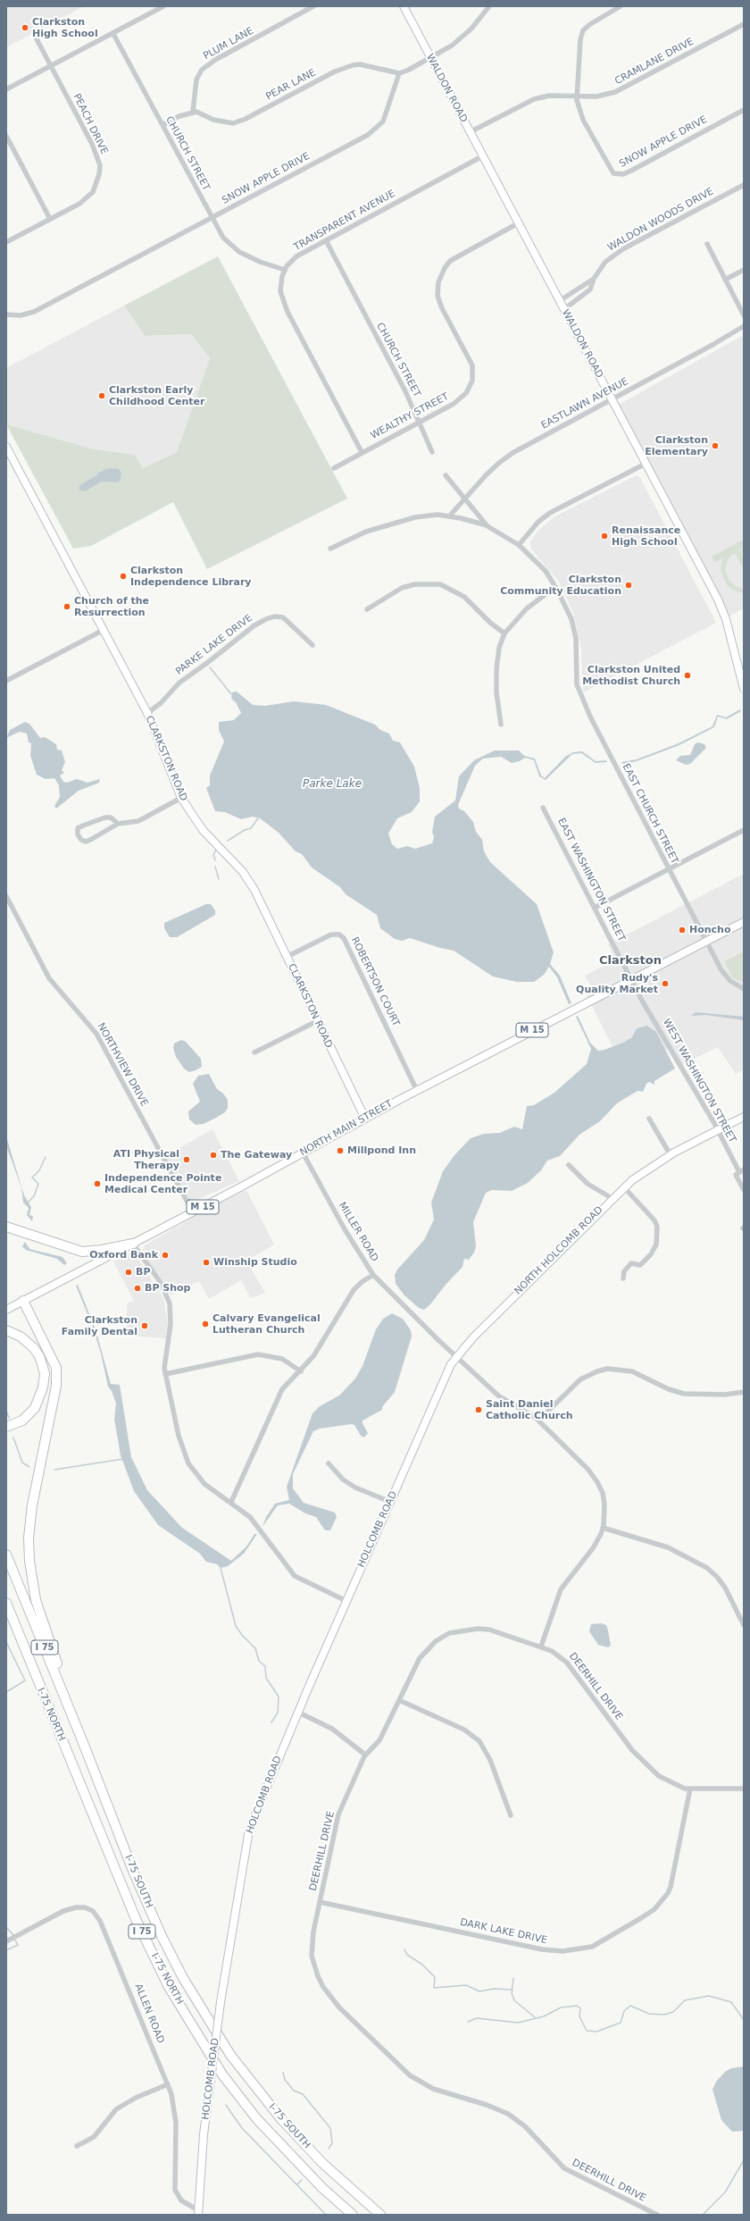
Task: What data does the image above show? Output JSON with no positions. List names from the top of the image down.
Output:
{
  "streets": {
    "highway": ["I 75", "I-75 NORTH", "I-75 SOUTH"],
    "street": [
      "PLUM LANE",
      "CRAMLANE DRIVE",
      "PEAR LANE",
      "WALDON ROAD",
      "PEACH DRIVE",
      "SNOW APPLE DRIVE",
      "CHURCH STREET",
      "WALDON WOODS DRIVE",
      "TRANSPARENT AVENUE",
      "EASTLAWN AVENUE",
      "WEALTHY STREET",
      "PARKE LAKE DRIVE",
      "CLARKSTON ROAD",
      "EAST CHURCH STREET",
      "EAST WASHINGTON STREET",
      "ROBERTSON COURT",
      "M 15",
      "NORTHVIEW DRIVE",
      "WEST WASHINGTON STREET",
      "NORTH MAIN STREET",
      "MILLER ROAD",
      "NORTH HOLCOMB ROAD",
      "HOLCOMB ROAD",
      "DEERHILL DRIVE",
      "DARK LAKE DRIVE",
      "ALLEN ROAD"
    ]
  },
  "crossings": [
    ["PLUM LANE", "PEAR LANE"],
    ["CRAMLANE DRIVE", "WALDON ROAD"],
    ["CRAMLANE DRIVE", "SNOW APPLE DRIVE"],
    ["PEAR LANE", "SNOW APPLE DRIVE"],
    ["WALDON ROAD", "WALDON WOODS DRIVE"],
    ["WALDON ROAD", "TRANSPARENT AVENUE"],
    ["WALDON ROAD", "EASTLAWN AVENUE"],
    ["WALDON ROAD", "WEALTHY STREET"],
    ["SNOW APPLE DRIVE", "CHURCH STREET"],
    ["CHURCH STREET", "TRANSPARENT AVENUE"],
    ["CHURCH STREET", "WEALTHY STREET"],
    ["TRANSPARENT AVENUE", "WEALTHY STREET"],
    ["PARKE LAKE DRIVE", "CLARKSTON ROAD"],
    ["CLARKSTON ROAD", "ROBERTSON COURT"],
    ["CLARKSTON ROAD", "NORTH MAIN STREET"],
    ["EAST CHURCH STREET", "M 15"],
    ["EAST WASHINGTON STREET", "M 15"],
    ["EAST WASHINGTON STREET", "WEST WASHINGTON STREET"],
    ["EAST WASHINGTON STREET", "NORTH MAIN STREET"],
    ["ROBERTSON COURT", "NORTH MAIN STREET"],
    ["M 15", "WEST WASHINGTON STREET"],
    ["M 15", "NORTH MAIN STREET"],
    ["NORTHVIEW DRIVE", "NORTH MAIN STREET"],
    ["WEST WASHINGTON STREET", "NORTH MAIN STREET"],
    ["WEST WASHINGTON STREET", "NORTH HOLCOMB ROAD"],
    ["NORTH MAIN STREET", "MILLER ROAD"],
    ["MILLER ROAD", "NORTH HOLCOMB ROAD"],
    ["NORTH HOLCOMB ROAD", "HOLCOMB ROAD"],
    ["HOLCOMB ROAD", "ALLEN ROAD"],
    ["DEERHILL DRIVE", "DARK LAKE DRIVE"]
  ],
  "districts": ["Clarkston"],
  "water": ["Parke Lake"],
  "places": [
    "Clarkston High School",
    "Clarkston Early Childhood Center",
    "Clarkston Elementary",
    "Renaissance High School",
    "Clarkston Independence Library",
    "Clarkston Community Education",
    "Church of the Resurrection",
    "Clarkston United Methodist Church",
    "Honcho",
    "Rudy's Quality Market",
    "Millpond Inn",
    "The Gateway",
    "ATI Physical Therapy",
    "Independence Pointe Medical Center",
    "Oxford Bank",
    "Winship Studio",
    "BP",
    "BP Shop",
    "Calvary Evangelical Lutheran Church",
    "Clarkston Family Dental",
    "Saint Daniel Catholic Church"
  ]
}
